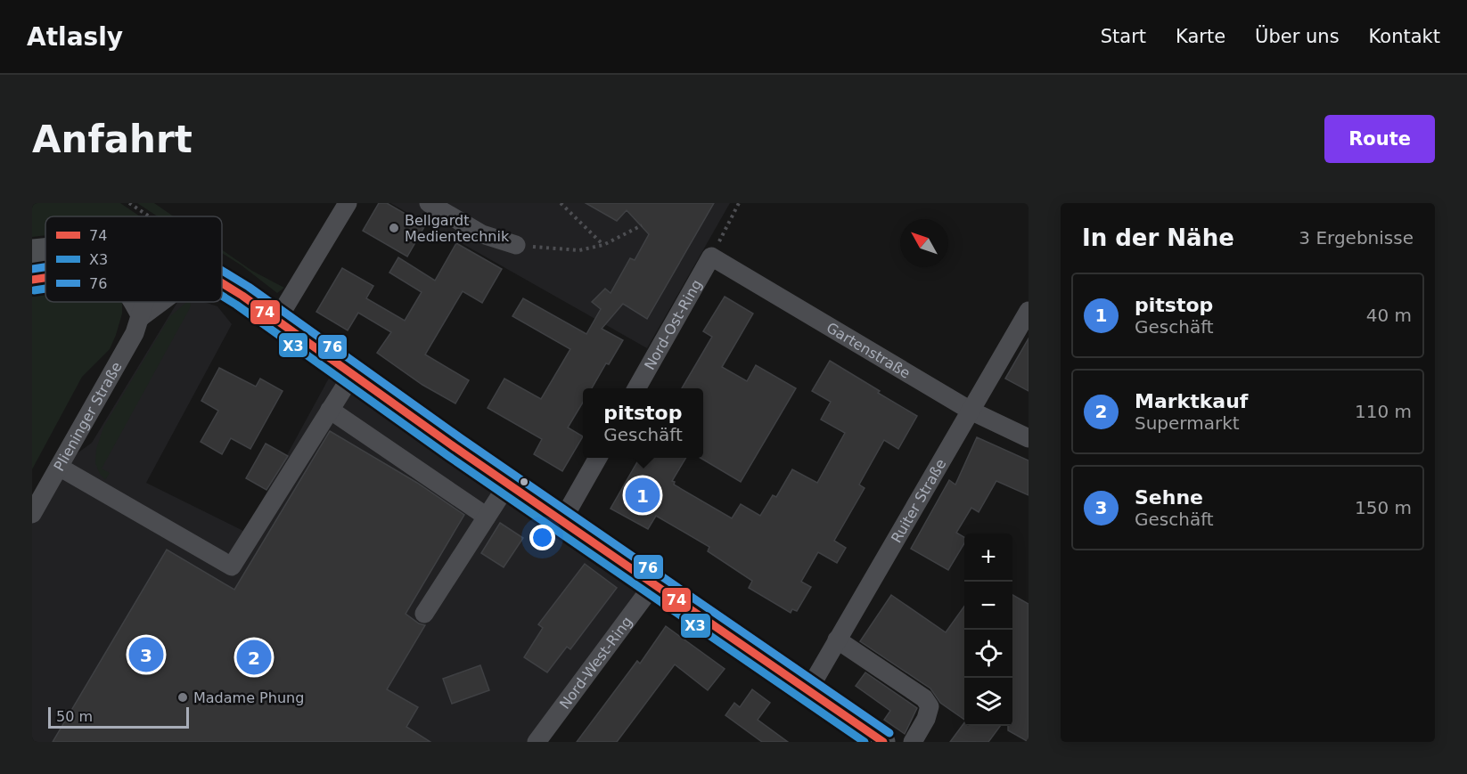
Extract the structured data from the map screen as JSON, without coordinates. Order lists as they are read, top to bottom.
{
  "streets": {
    "street": [
      "Nord-Ost-Ring",
      "Gartenstraße",
      "Plieninger Straße",
      "Ruiter Straße",
      "Nord-West-Ring"
    ]
  },
  "crossings": [
    ["Nord-Ost-Ring", "Gartenstraße"],
    ["Gartenstraße", "Ruiter Straße"]
  ],
  "places": ["Bellgardt Medientechnik", "Madame Phung"],
  "lines": ["transit line 76", "transit line 74", "transit line X3"],
  "legend": ["74", "X3", "76"],
  "scale_bar": "50 m",
  "north": "top left",
  "page": {
    "header": "Atlasly",
    "nav": [
      "Start",
      "Karte",
      "Über uns",
      "Kontakt"
    ],
    "buttons": "Route",
    "title": "Anfahrt",
    "heading": ["In der Nähe", "3 Ergebnisse"],
    "list": [
      {
        "mark": "1",
        "name": "pitstop",
        "note": "Geschäft",
        "value": "40 m"
      },
      {
        "mark": "2",
        "name": "Marktkauf",
        "note": "Supermarkt",
        "value": "110 m"
      },
      {
        "mark": "3",
        "name": "Sehne",
        "note": "Geschäft",
        "value": "150 m"
      }
    ],
    "popup": ["pitstop", "Geschäft"],
    "pins": ["1", "3", "2"],
    "map_buttons": ["+", "−"],
    "scale": "50 m"
  }
}
